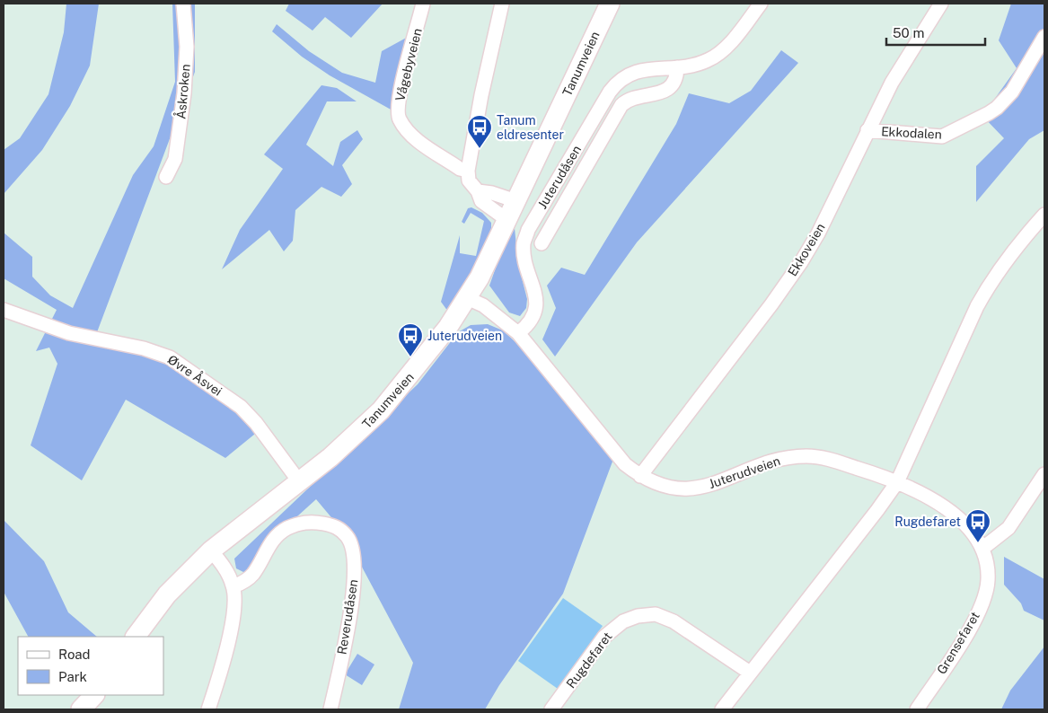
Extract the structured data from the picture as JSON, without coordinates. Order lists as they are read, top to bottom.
{
  "streets": {
    "main road": ["Tanumveien"],
    "street": [
      "Vågebyveien",
      "Åskroken",
      "Ekkodalen",
      "Juterudåsen",
      "Ekkoveien",
      "Øvre Åsvei",
      "Juterudveien",
      "Reverudåsen",
      "Grensefaret",
      "Rugdefaret"
    ]
  },
  "crossings": [
    ["Tanumveien", "Øvre Åsvei"],
    ["Tanumveien", "Juterudveien"],
    ["Ekkodalen", "Ekkoveien"],
    ["Juterudåsen", "Juterudveien"],
    ["Ekkoveien", "Juterudveien"],
    ["Juterudveien", "Grensefaret"]
  ],
  "places": {
    "bus stop": ["Tanum eldresenter", "Juterudveien", "Rugdefaret"]
  },
  "legend": ["Road", "Park"],
  "scale_bar": "50 m"
}
